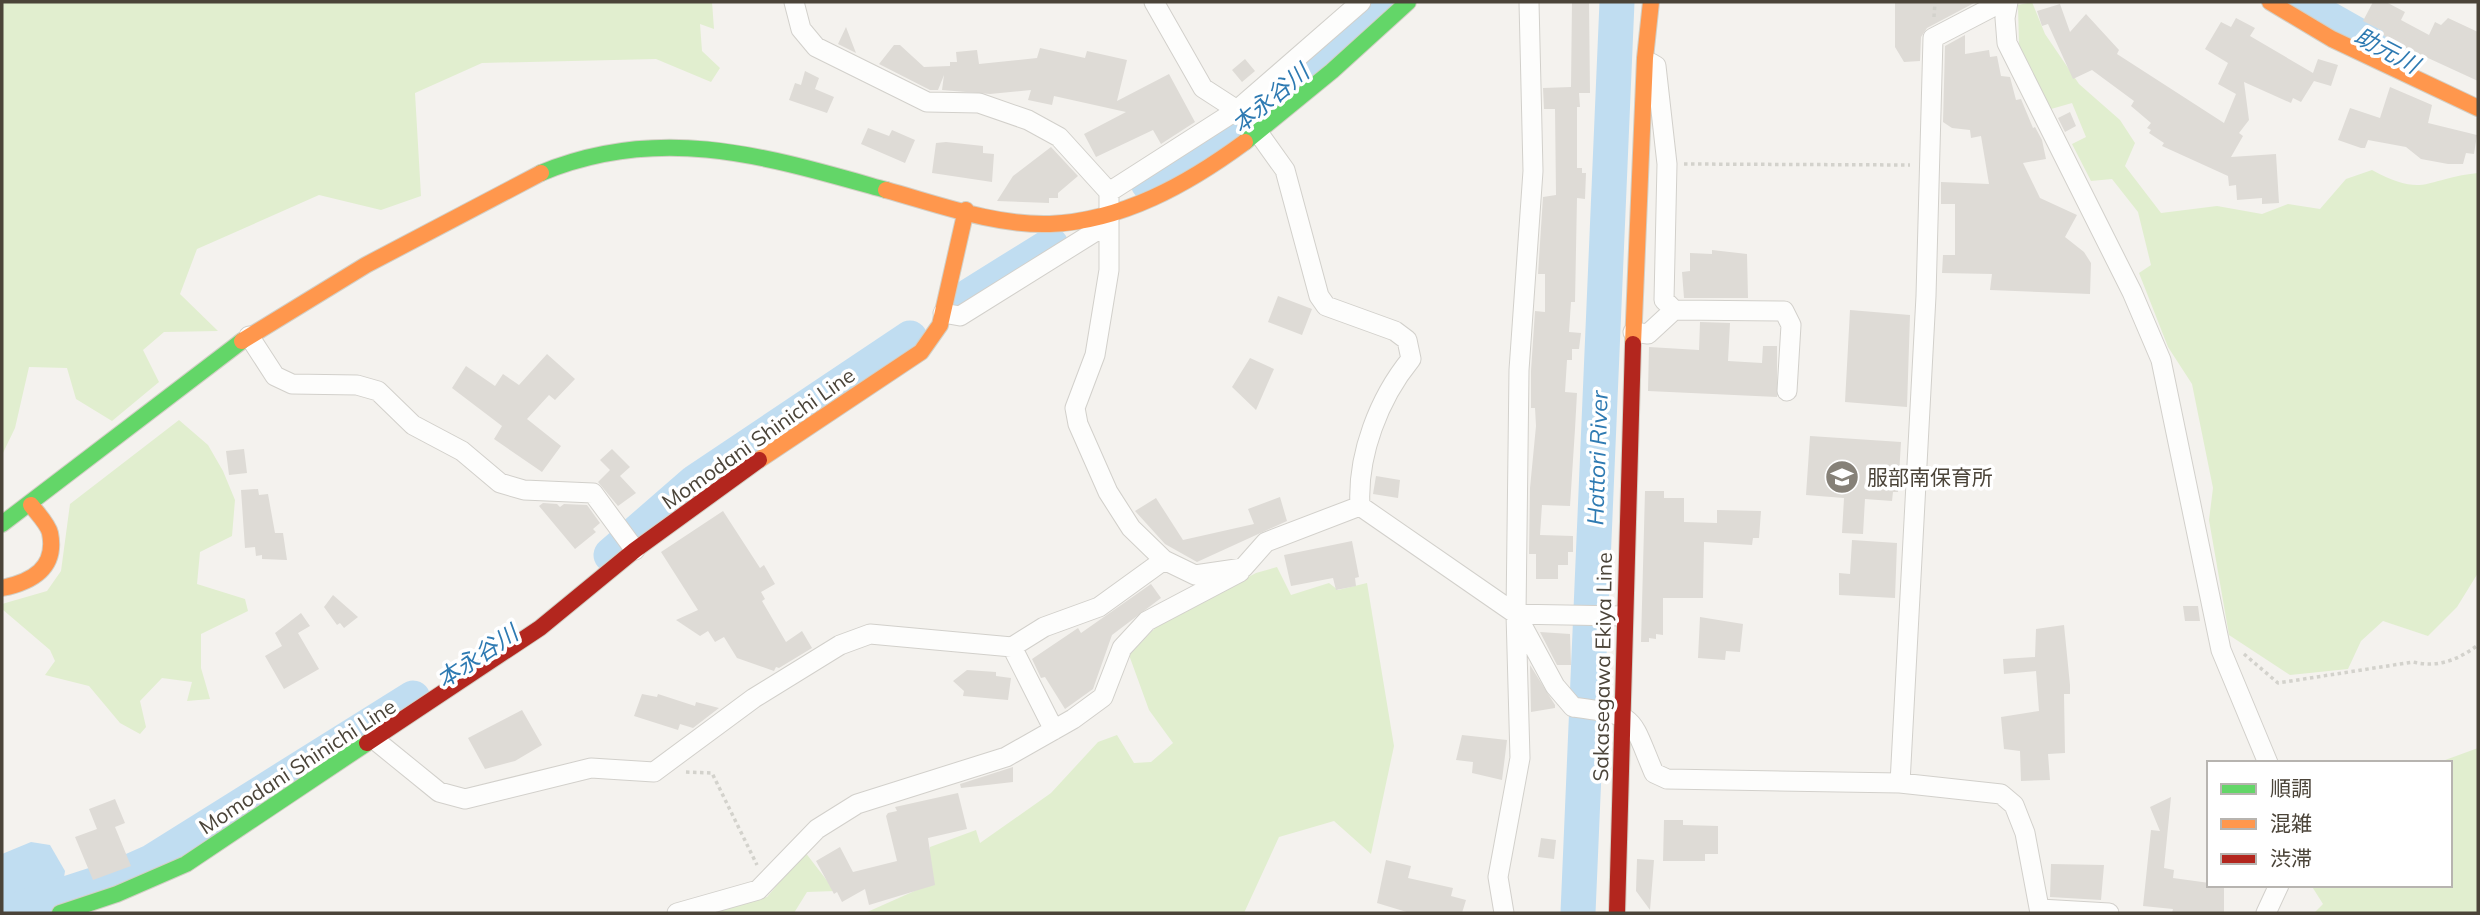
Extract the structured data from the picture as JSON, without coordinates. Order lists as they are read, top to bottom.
{
  "streets": {
    "main road": ["Momodani Shinichi Line", "Sakasegawa Ekiya Line"]
  },
  "water": ["助元川", "本永谷川", "Hattori River"],
  "places": {
    "school or university": ["服部南保育所"]
  },
  "legend": ["順調", "混雑", "渋滞"]
}
